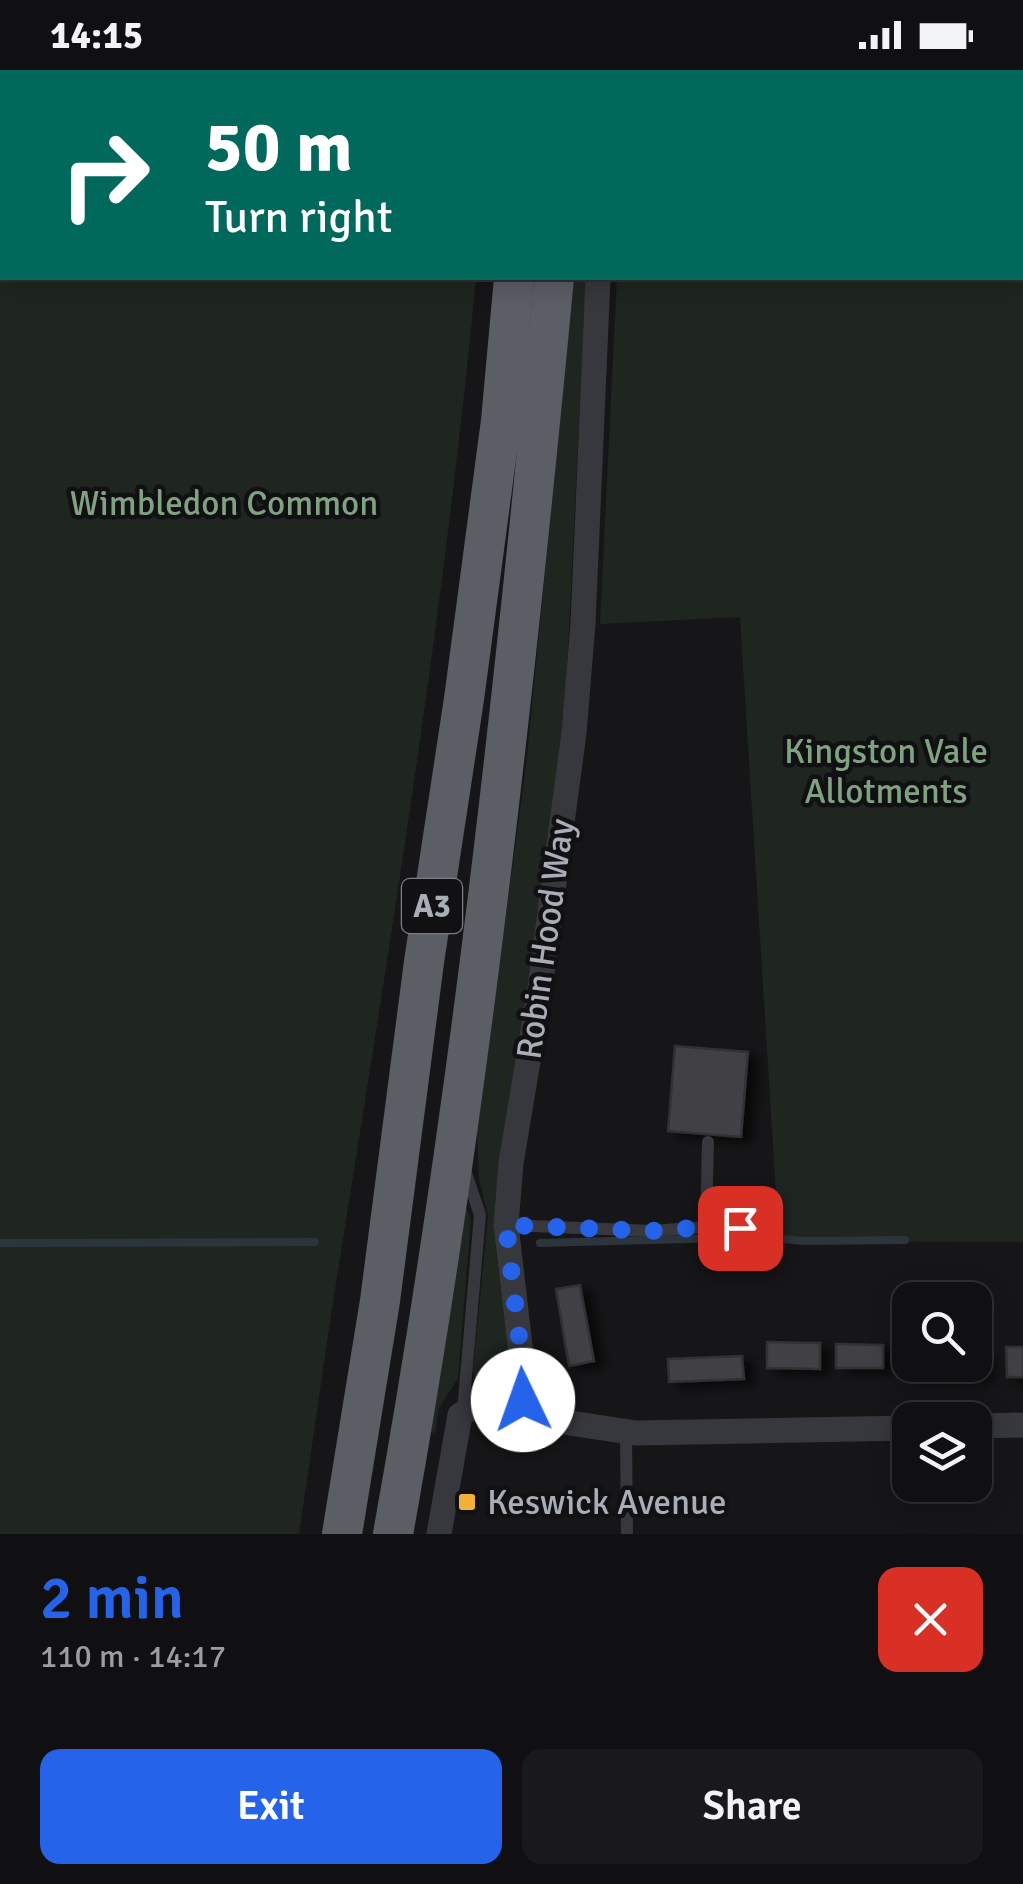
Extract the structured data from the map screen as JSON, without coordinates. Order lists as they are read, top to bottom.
{
  "streets": {
    "highway": ["A3", "Robin Hood Way"]
  },
  "parks": ["Wimbledon Common", "Kingston Vale Allotments"],
  "places": {
    "transit": ["Keswick Avenue"]
  },
  "page": {
    "status": "14:15",
    "turn": ["50 m", "Turn right"],
    "heading": ["2 min", "110 m · 14:17"],
    "buttons": ["Exit", "Share"]
  }
}
